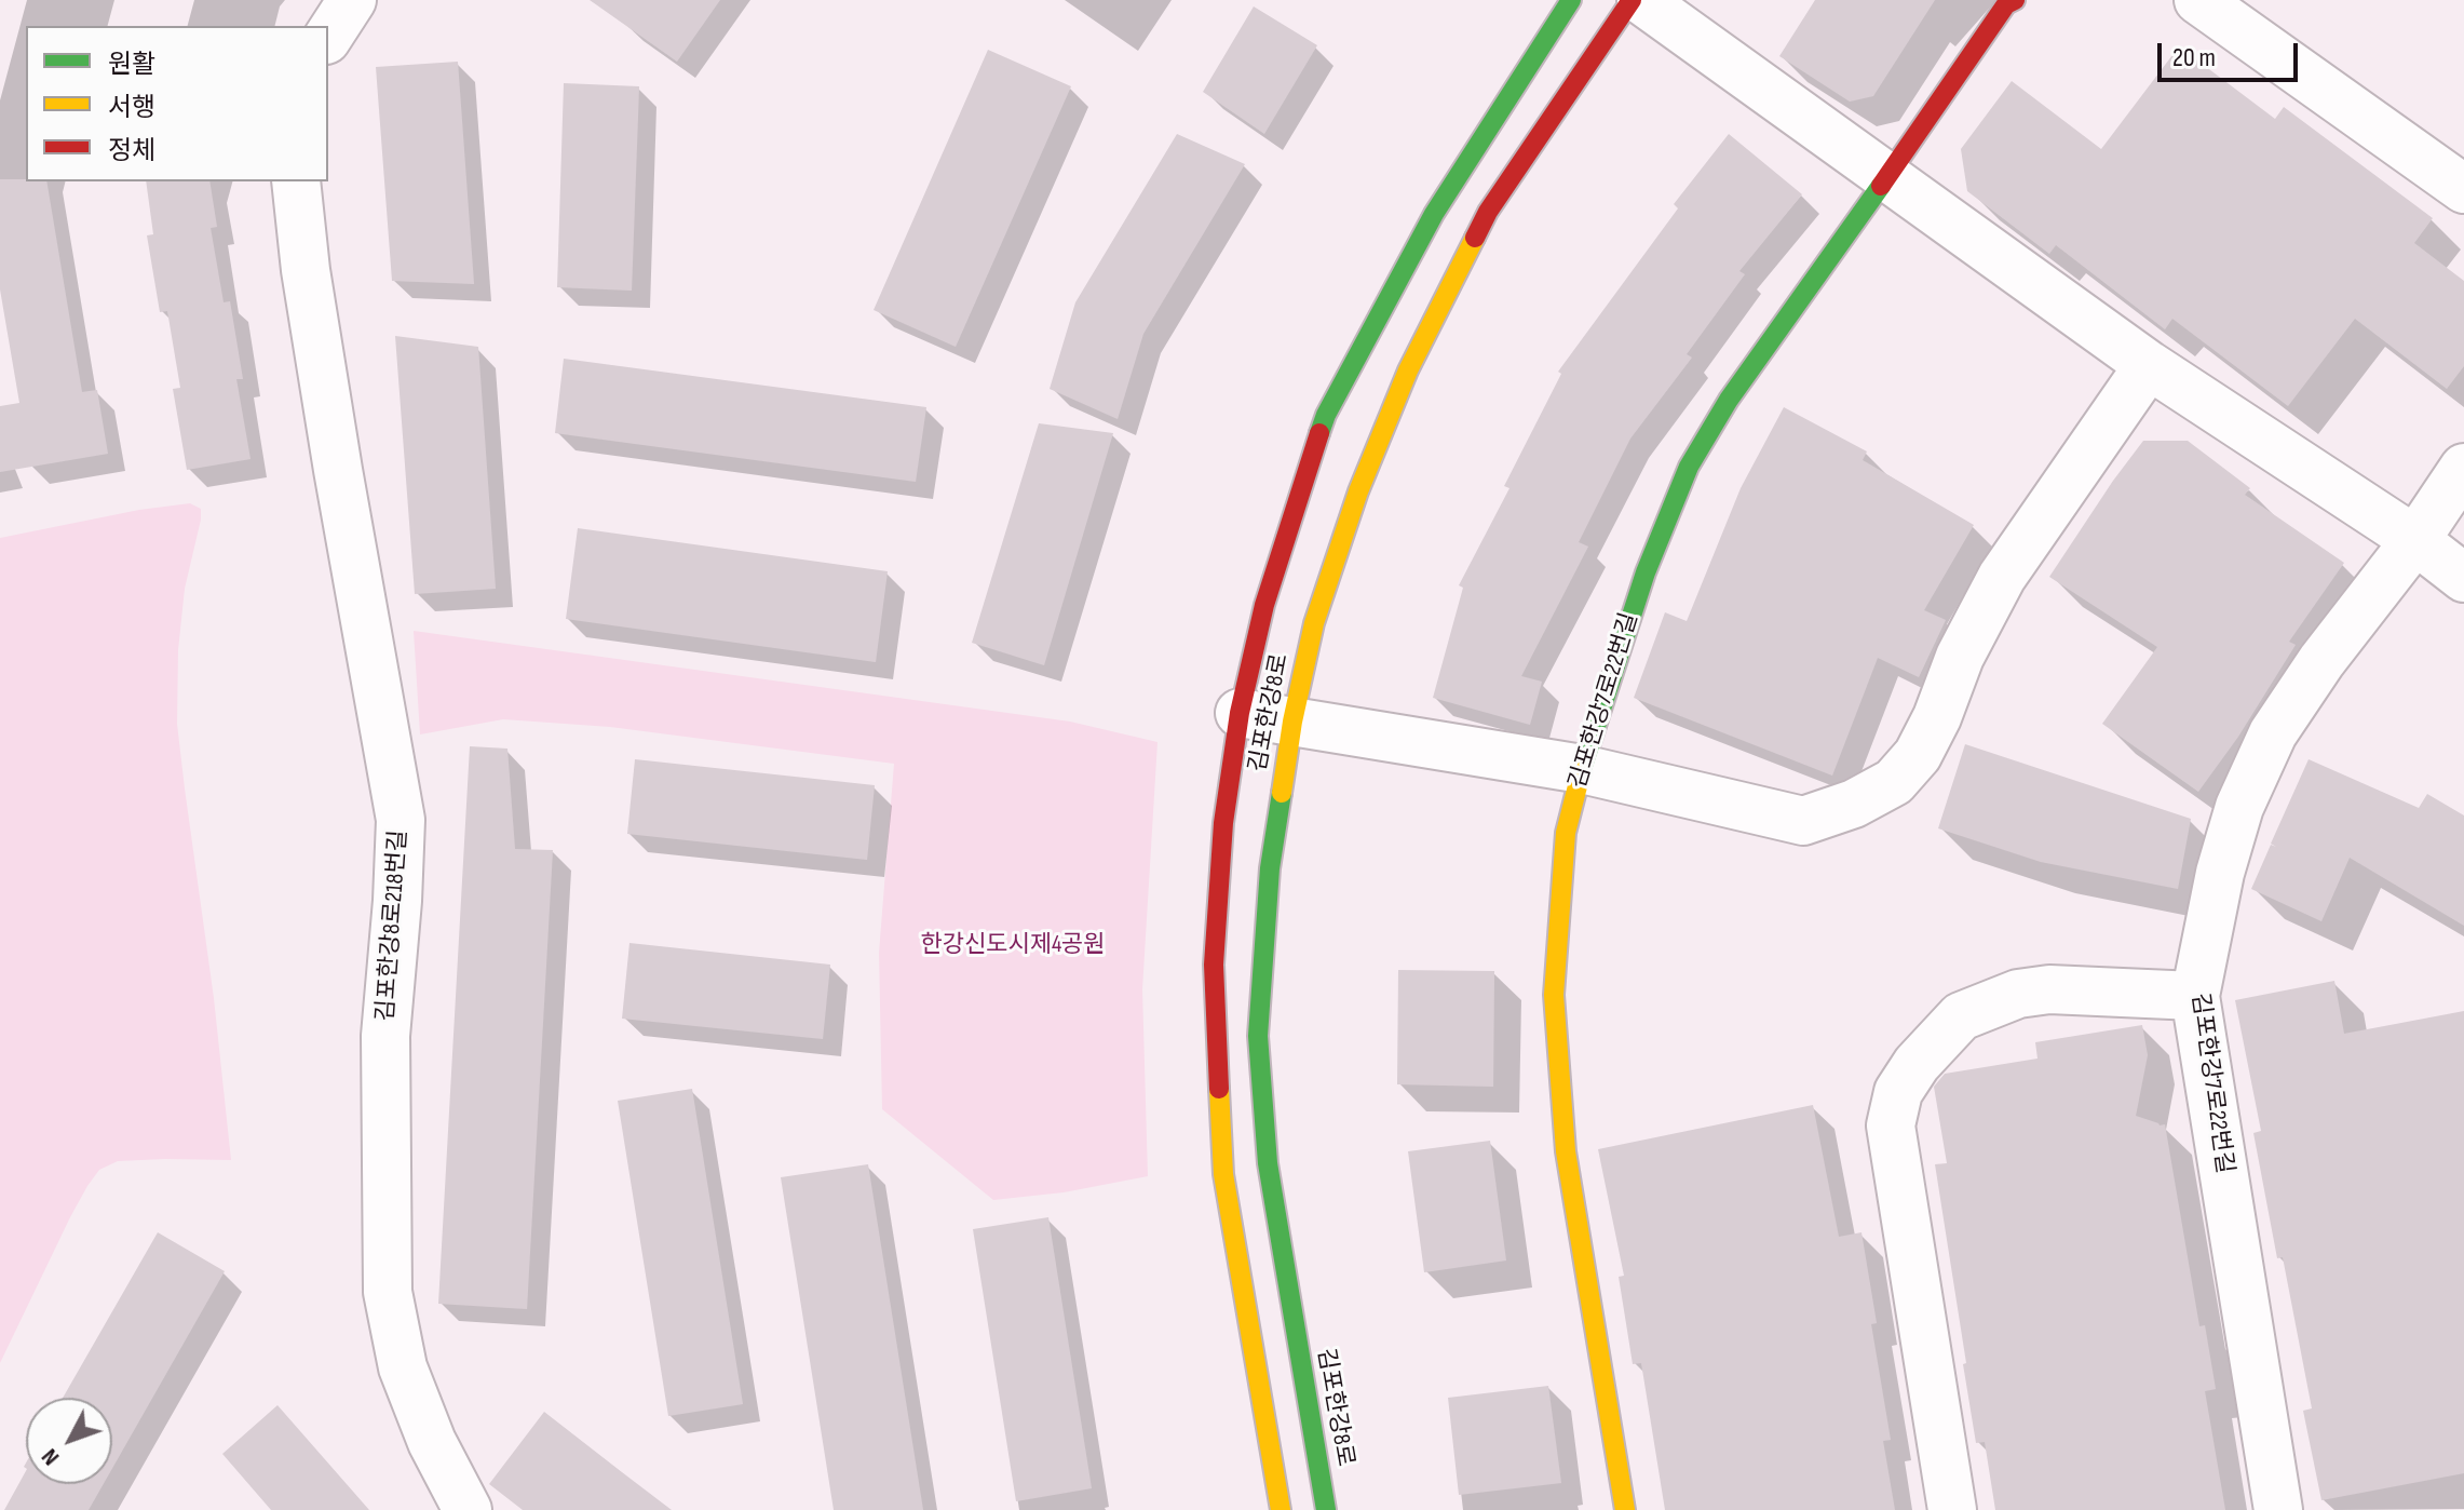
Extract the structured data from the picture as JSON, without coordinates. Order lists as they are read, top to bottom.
{
  "streets": {
    "street": ["김포한강7로22번길", "김포한강8로", "김포한강8로218번길"]
  },
  "parks": ["한강신도시제4공원"],
  "legend": ["원활", "서행", "정체"],
  "scale_bar": "20 m",
  "north": "bottom left"
}
